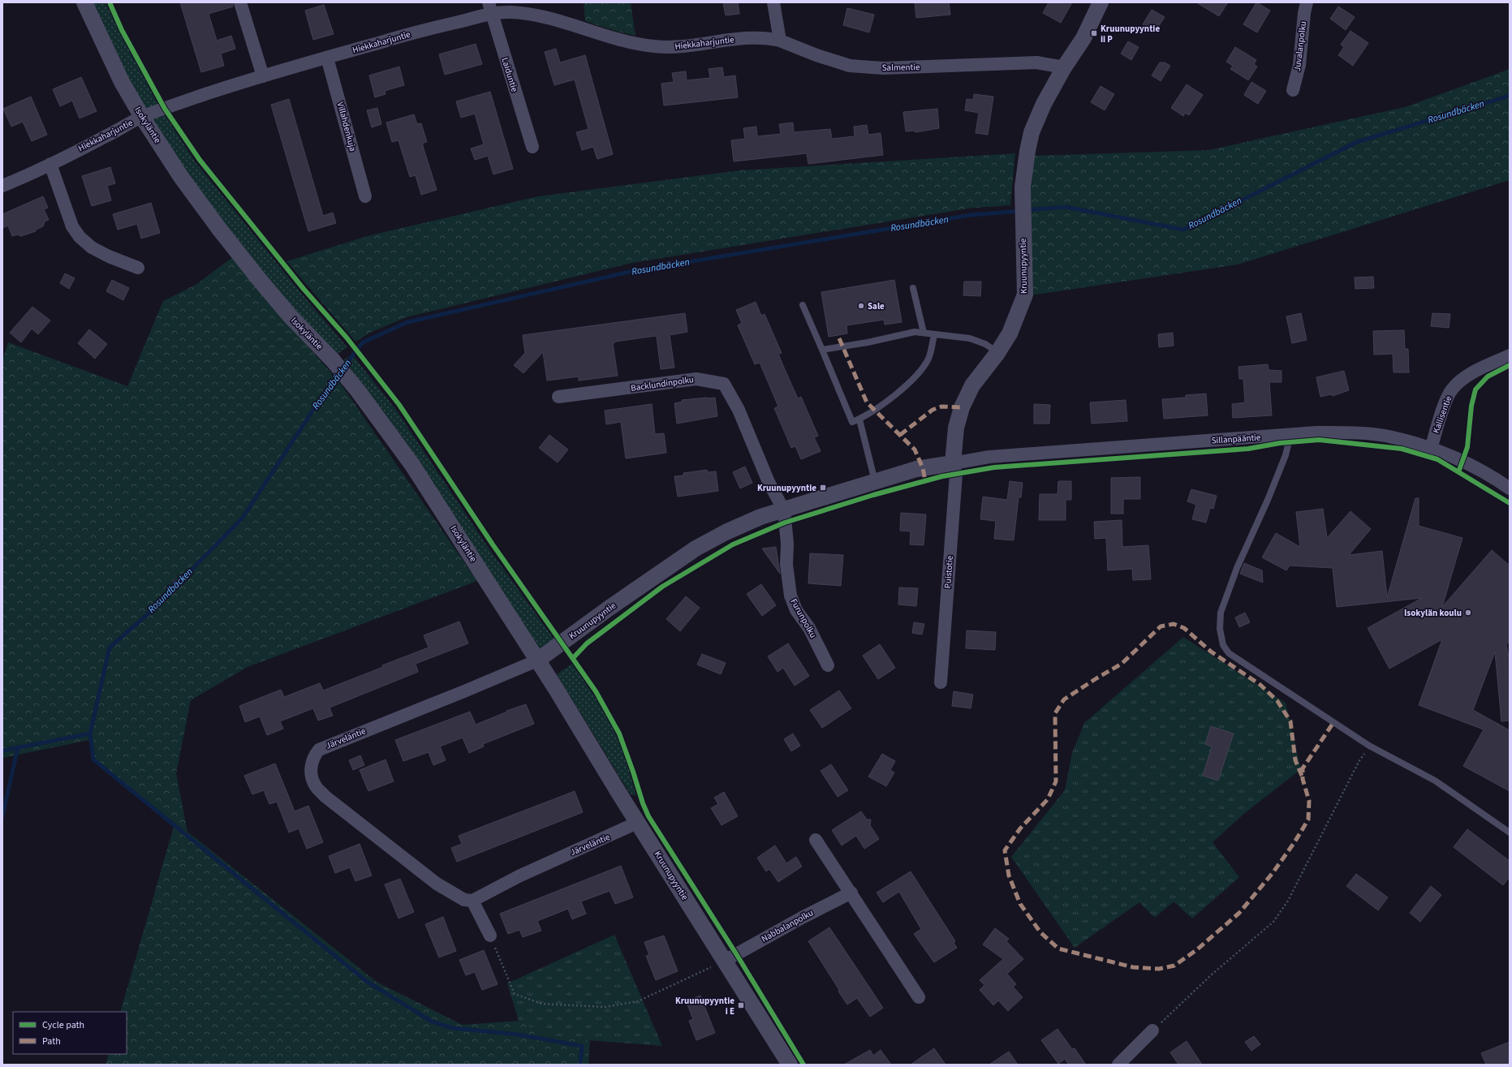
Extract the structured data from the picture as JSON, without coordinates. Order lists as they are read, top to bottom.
{
  "streets": {
    "street": [
      "Hiekkaharjuntie",
      "Juvalanpolku",
      "Salmentie",
      "Laiduntie",
      "Isokyläntie",
      "Villahdenkuja",
      "Kruunupyyntie",
      "Backlundinpolku",
      "Kallisentie",
      "Sillanpääntie",
      "Puistotie",
      "Furunpolku",
      "Järveläntie",
      "Nabbalanpolku"
    ]
  },
  "crossings": [
    ["Hiekkaharjuntie", "Salmentie"],
    ["Hiekkaharjuntie", "Laiduntie"],
    ["Hiekkaharjuntie", "Isokyläntie"],
    ["Hiekkaharjuntie", "Villahdenkuja"],
    ["Salmentie", "Kruunupyyntie"],
    ["Isokyläntie", "Kruunupyyntie"],
    ["Isokyläntie", "Järveläntie"],
    ["Kruunupyyntie", "Backlundinpolku"],
    ["Kruunupyyntie", "Sillanpääntie"],
    ["Kruunupyyntie", "Puistotie"],
    ["Kruunupyyntie", "Furunpolku"],
    ["Kruunupyyntie", "Järveläntie"],
    ["Kruunupyyntie", "Nabbalanpolku"],
    ["Backlundinpolku", "Furunpolku"],
    ["Kallisentie", "Sillanpääntie"],
    ["Sillanpääntie", "Puistotie"]
  ],
  "water": ["Rosundbäcken"],
  "places": {
    "transit": ["Kruunupyyntie ii P", "Kruunupyyntie", "Kruunupyyntie i E"],
    "other": ["Sale", "Isokylän koulu"]
  },
  "legend": ["Cycle path", "Path"]
}
